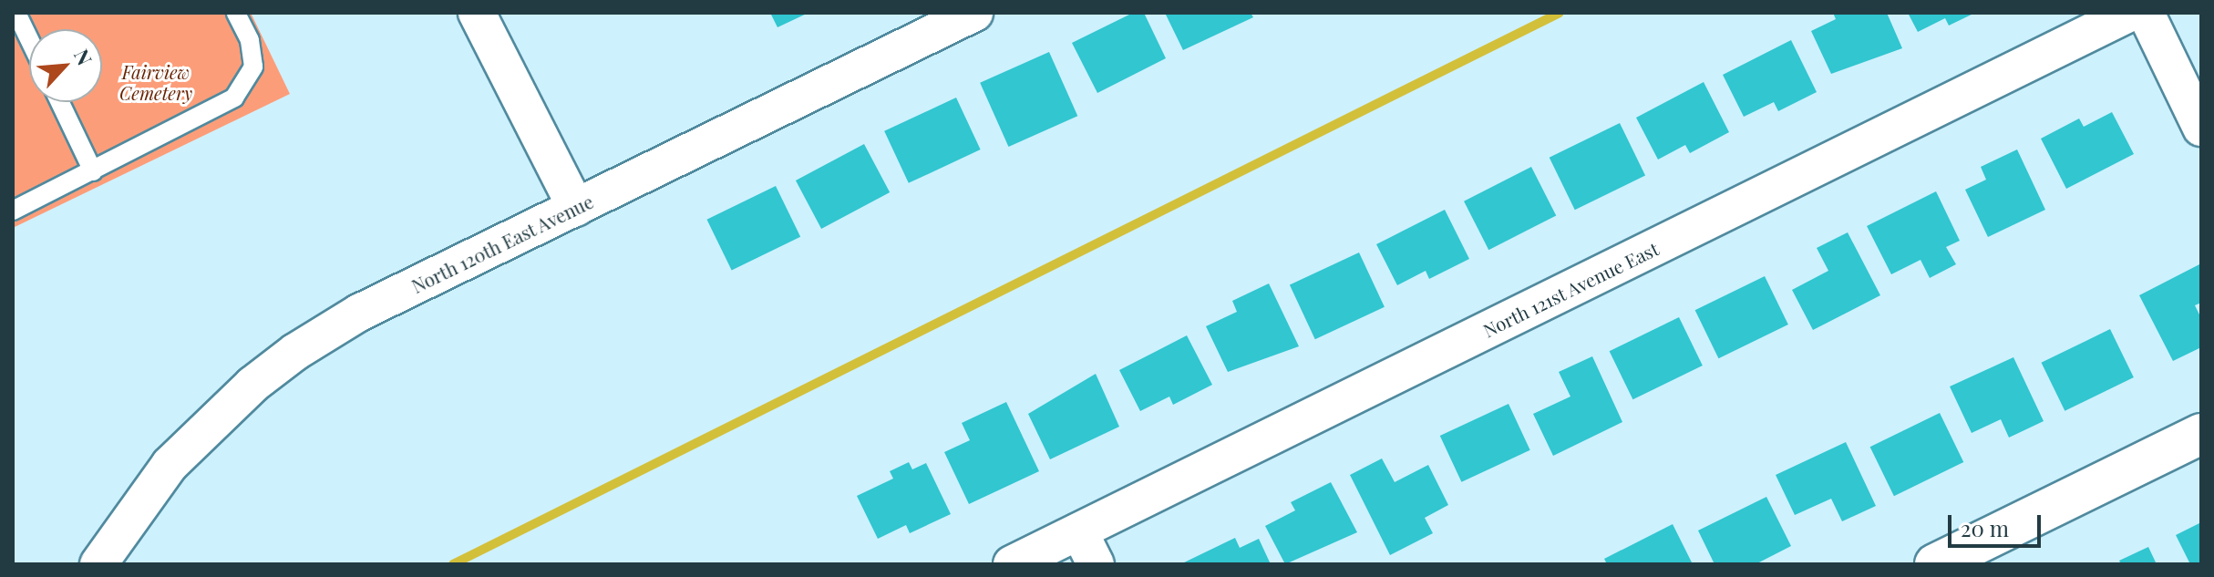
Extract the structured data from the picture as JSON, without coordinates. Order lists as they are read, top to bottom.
{
  "streets": {
    "street": ["North 120th East Avenue", "North 121st Avenue East"]
  },
  "parks": ["Fairview Cemetery"],
  "scale_bar": "20 m",
  "north": "top right"
}
